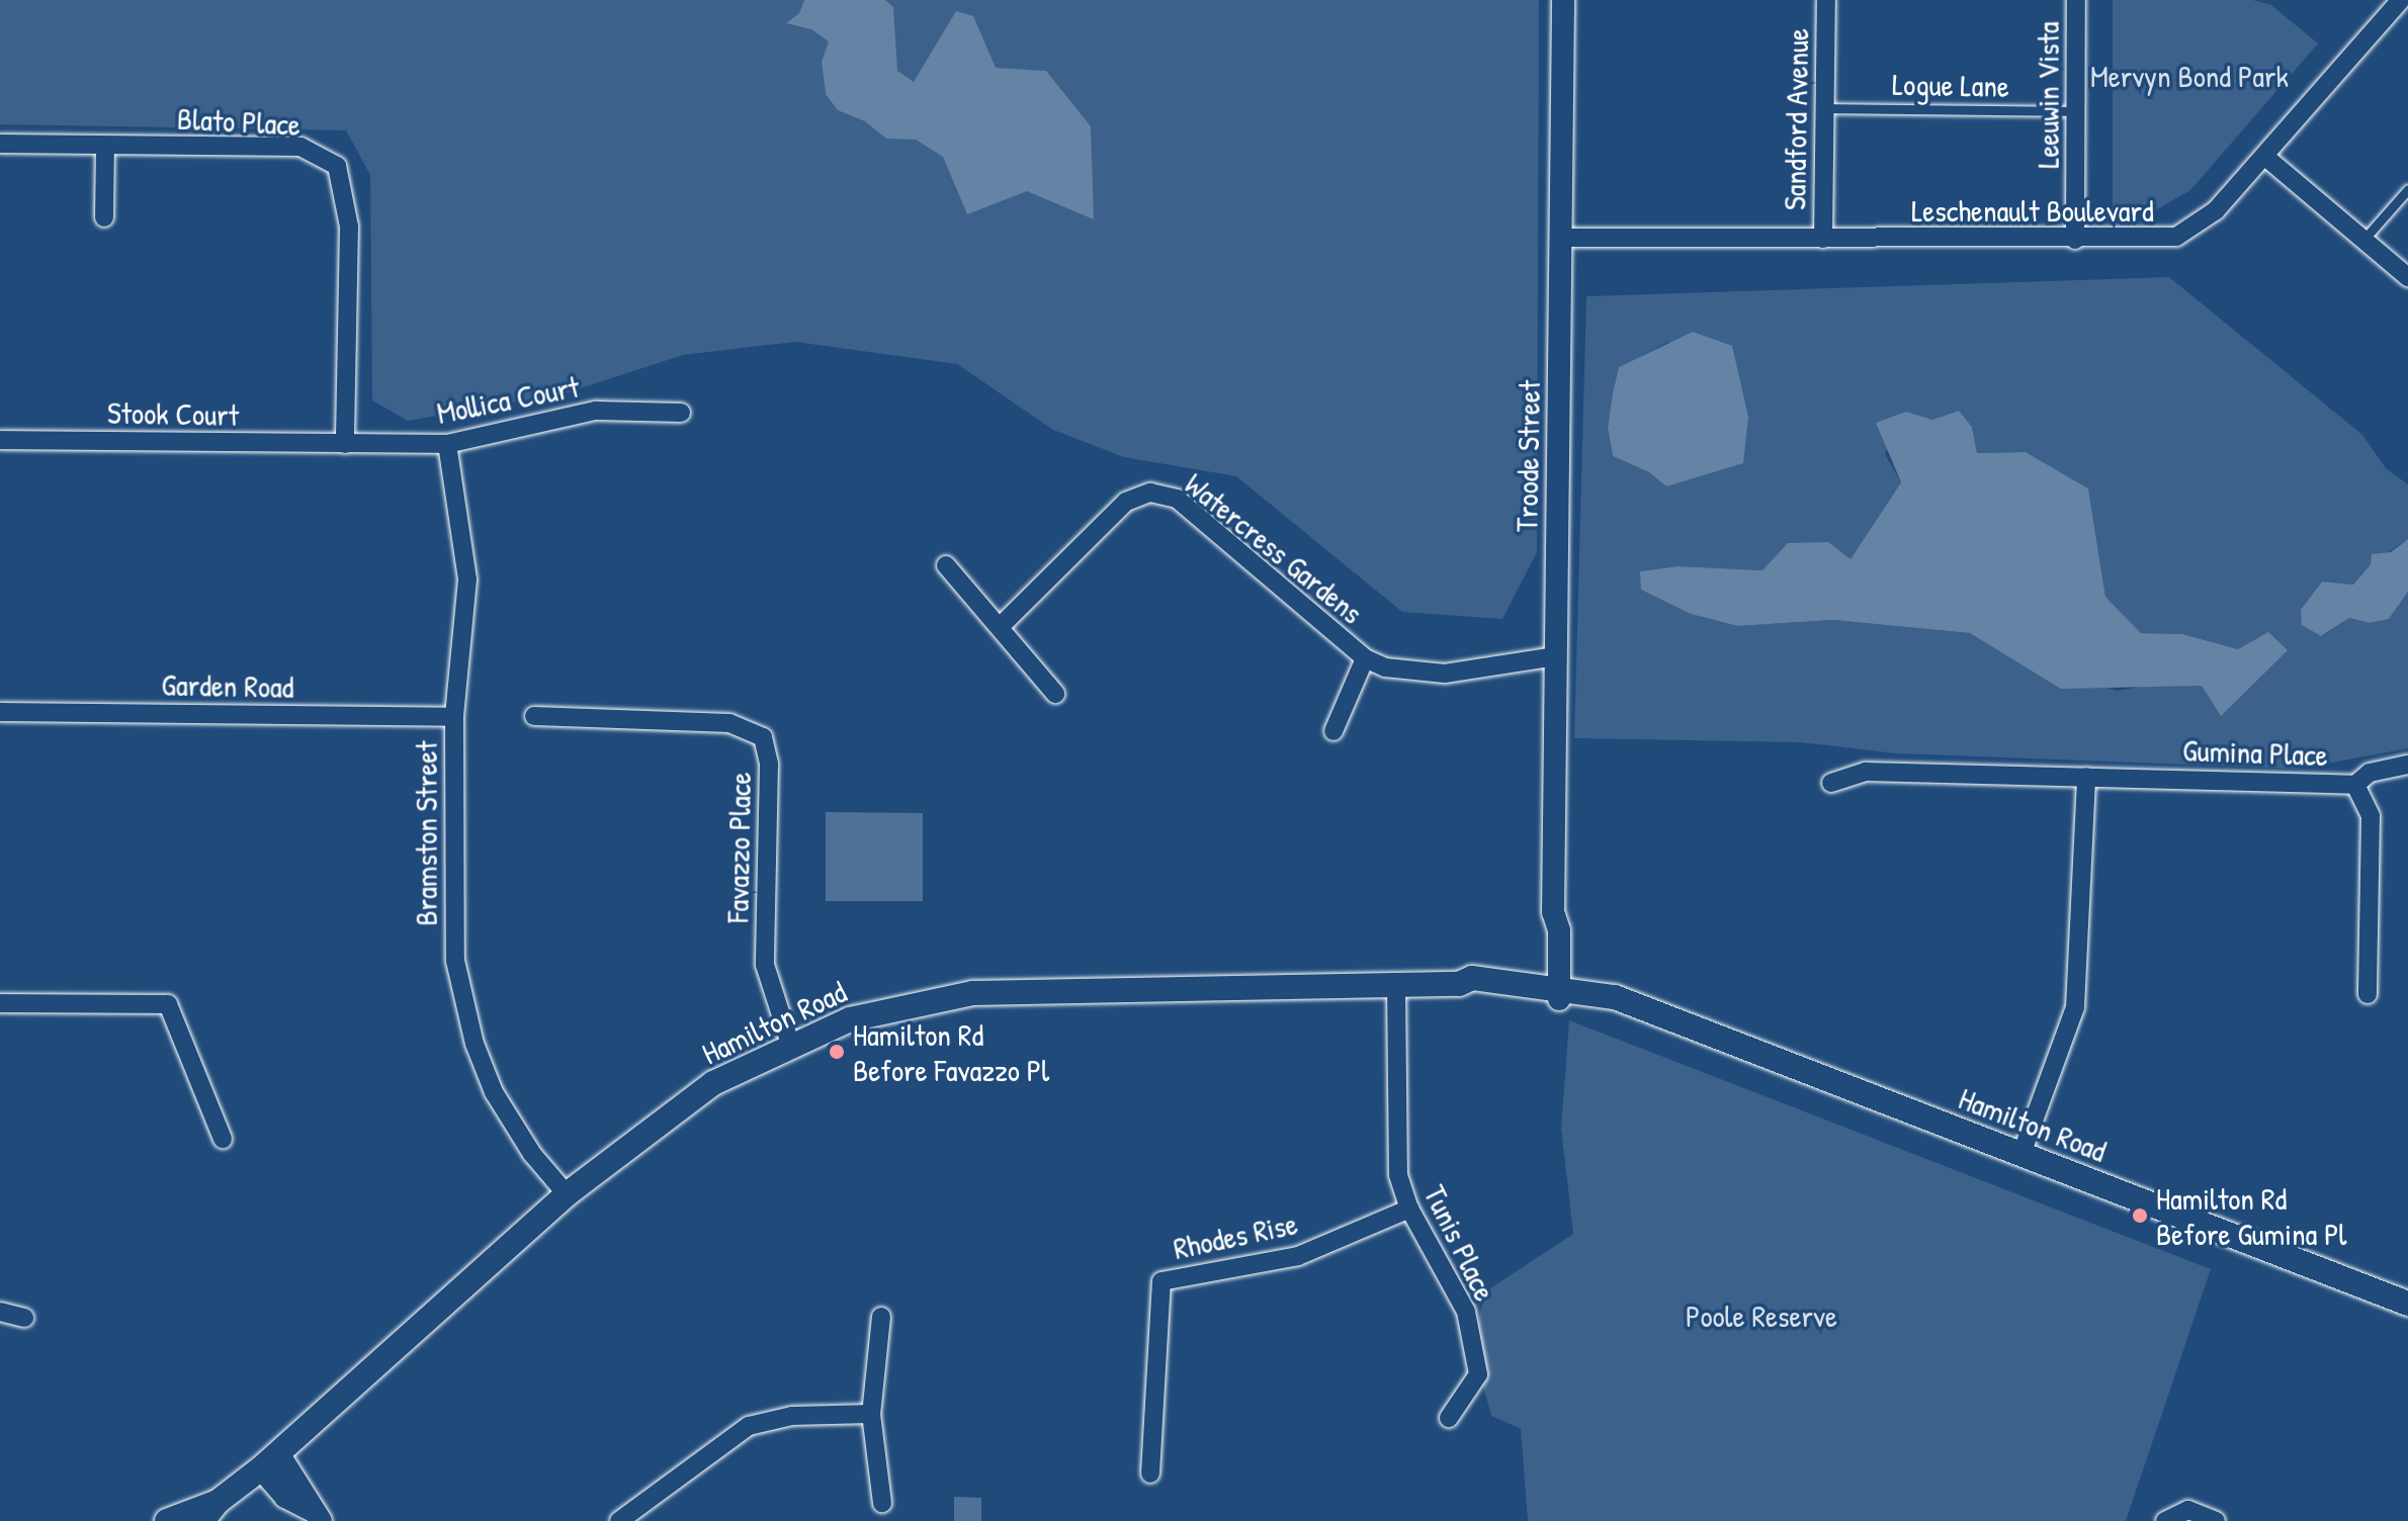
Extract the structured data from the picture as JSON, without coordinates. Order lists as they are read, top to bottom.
{
  "streets": {
    "main road": ["Hamilton Road"],
    "street": [
      "Leeuwin Vista",
      "Sandford Avenue",
      "Blato Place",
      "Leschenault Boulevard",
      "Mollica Court",
      "Stook Court",
      "Troode Street",
      "Watercress Gardens",
      "Garden Road",
      "Gumina Place",
      "Bramston Street",
      "Favazzo Place",
      "Rhodes Rise",
      "Tunis Place"
    ],
    "lane": ["Logue Lane"]
  },
  "crossings": [
    ["Logue Lane", "Leeuwin Vista"],
    ["Logue Lane", "Sandford Avenue"],
    ["Leeuwin Vista", "Leschenault Boulevard"],
    ["Sandford Avenue", "Leschenault Boulevard"],
    ["Blato Place", "Mollica Court"],
    ["Blato Place", "Stook Court"],
    ["Leschenault Boulevard", "Troode Street"],
    ["Mollica Court", "Stook Court"],
    ["Mollica Court", "Bramston Street"],
    ["Troode Street", "Watercress Gardens"],
    ["Troode Street", "Hamilton Road"],
    ["Garden Road", "Bramston Street"],
    ["Bramston Street", "Hamilton Road"],
    ["Favazzo Place", "Hamilton Road"],
    ["Hamilton Road", "Tunis Place"],
    ["Rhodes Rise", "Tunis Place"]
  ],
  "parks": ["Mervyn Bond Park", "Poole Reserve"],
  "places": ["Hamilton Rd Before Favazzo Pl", "Hamilton Rd Before Gumina Pl"]
}
